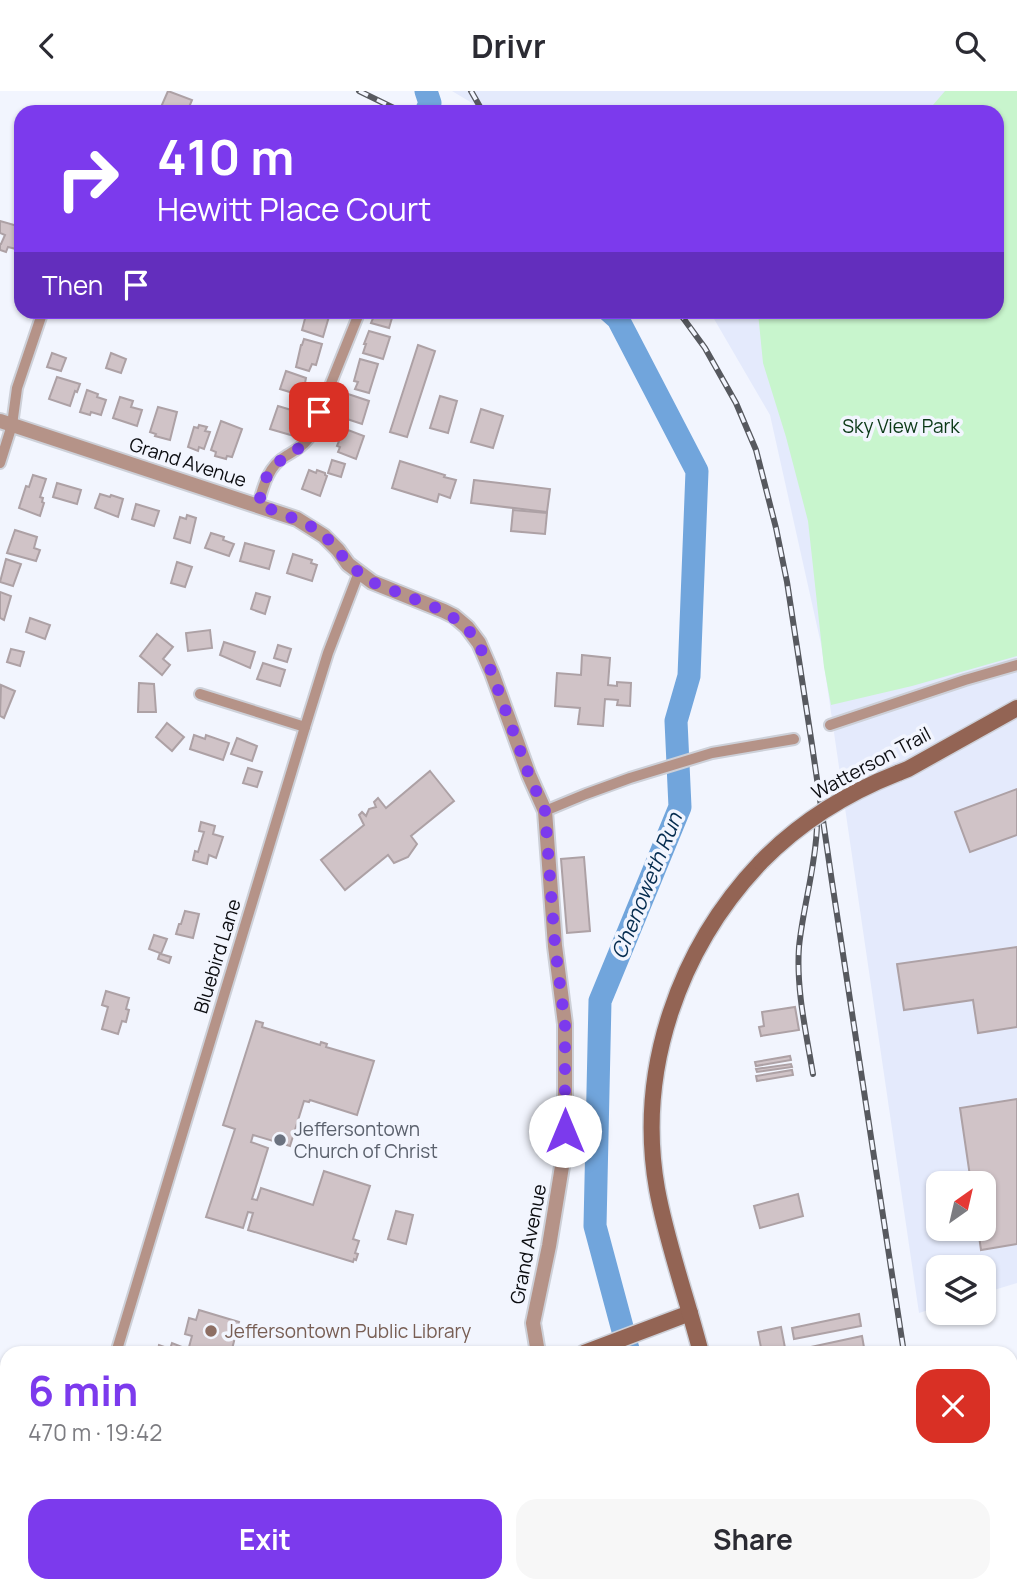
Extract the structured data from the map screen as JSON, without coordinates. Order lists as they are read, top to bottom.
{
  "streets": {
    "main road": ["Watterson Trail"],
    "street": ["Grand Avenue", "Bluebird Lane"]
  },
  "crossings": [
    ["Grand Avenue", "Bluebird Lane"]
  ],
  "water": ["Chenoweth Run"],
  "parks": ["Sky View Park"],
  "places": ["Jeffersontown Church of Christ", "Jeffersontown Public Library"],
  "north": "top right",
  "page": {
    "header": "Drivr",
    "turn": ["410 m", "Hewitt Place Court"],
    "then": "Then",
    "heading": ["6 min", "470 m · 19:42"],
    "buttons": ["Exit", "Share"]
  }
}
